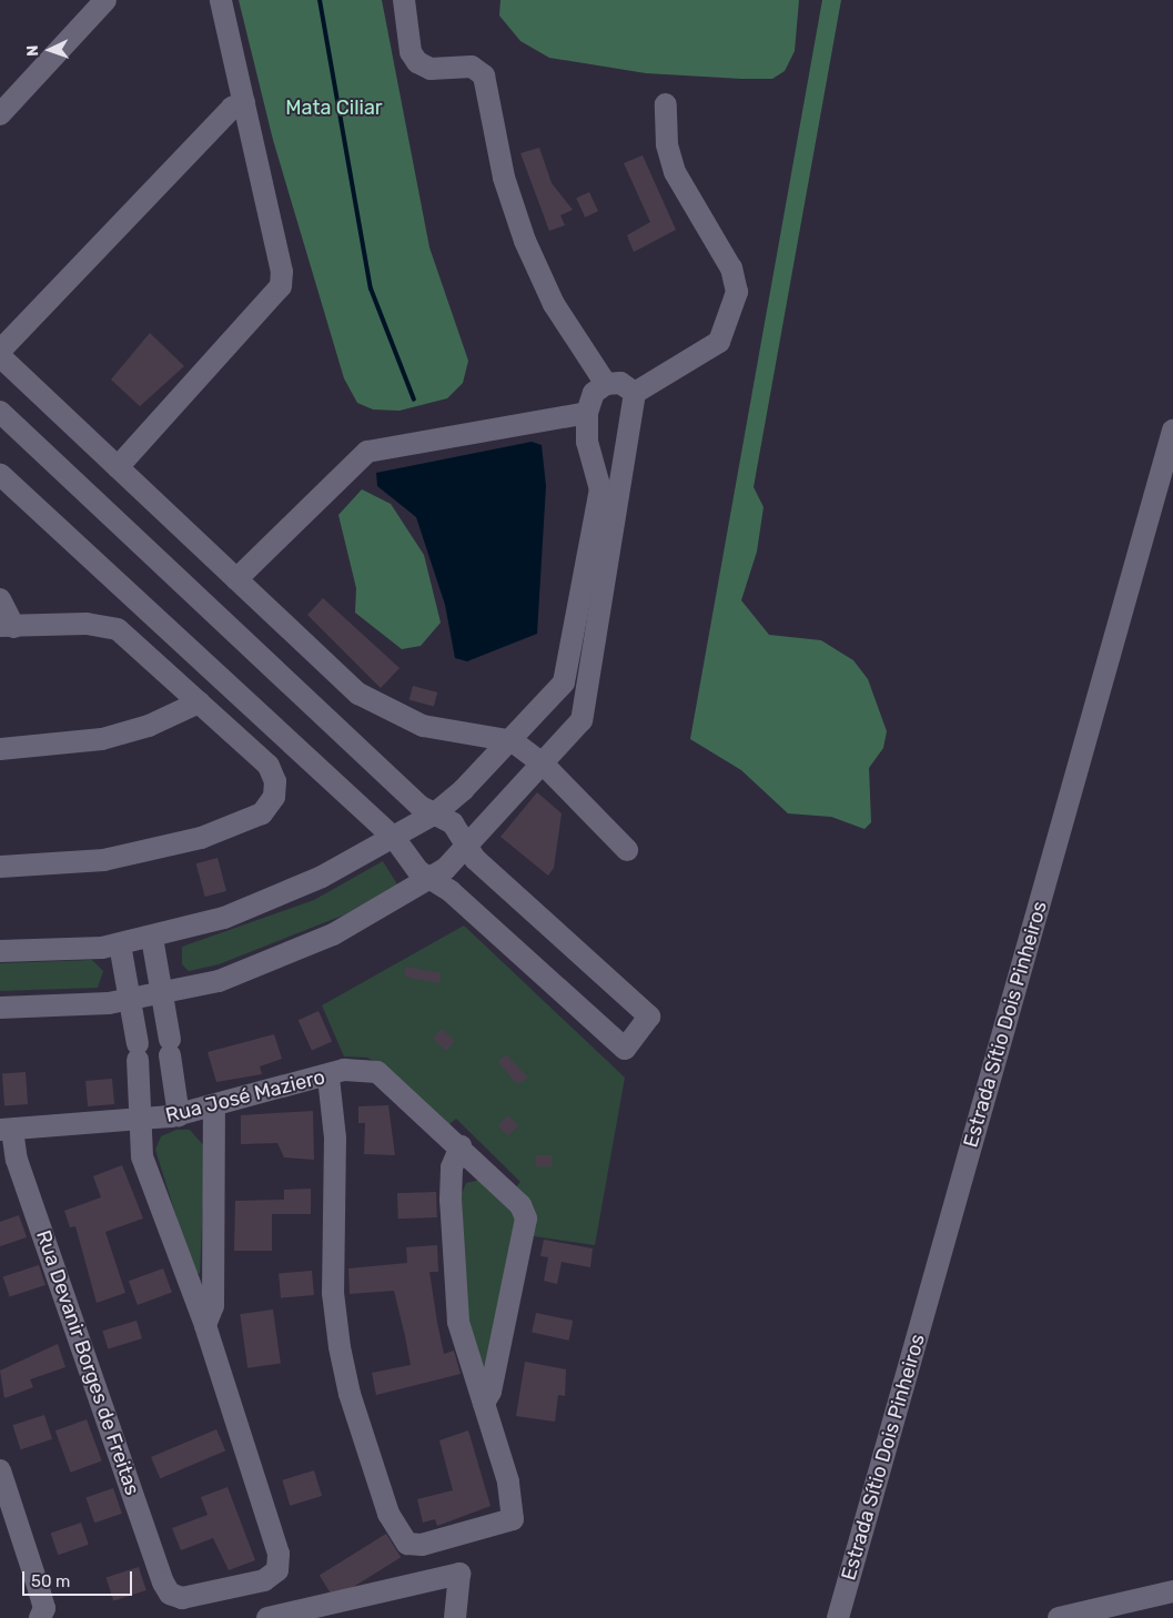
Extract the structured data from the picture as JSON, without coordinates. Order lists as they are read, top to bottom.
{
  "streets": {
    "street": ["Estrada Sítio Dois Pinheiros", "Rua José Maziero", "Rua Devanir Borges de Freitas"]
  },
  "crossings": [
    ["Rua José Maziero", "Rua Devanir Borges de Freitas"]
  ],
  "parks": ["Mata Ciliar"],
  "scale_bar": "50 m",
  "north": "left"
}
